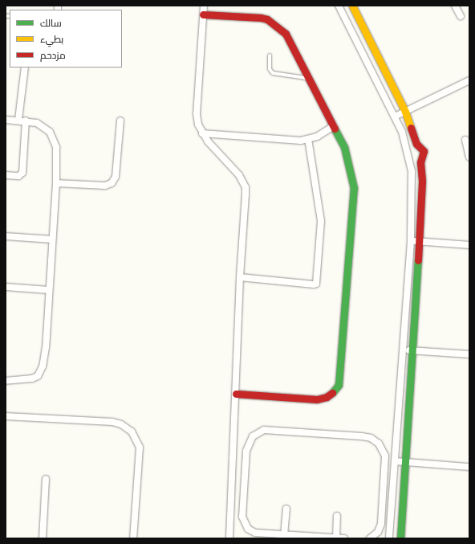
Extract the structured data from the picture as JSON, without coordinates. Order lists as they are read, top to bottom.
{
  "legend": ["سالك", "بطيء", "مزدحم"]
}
